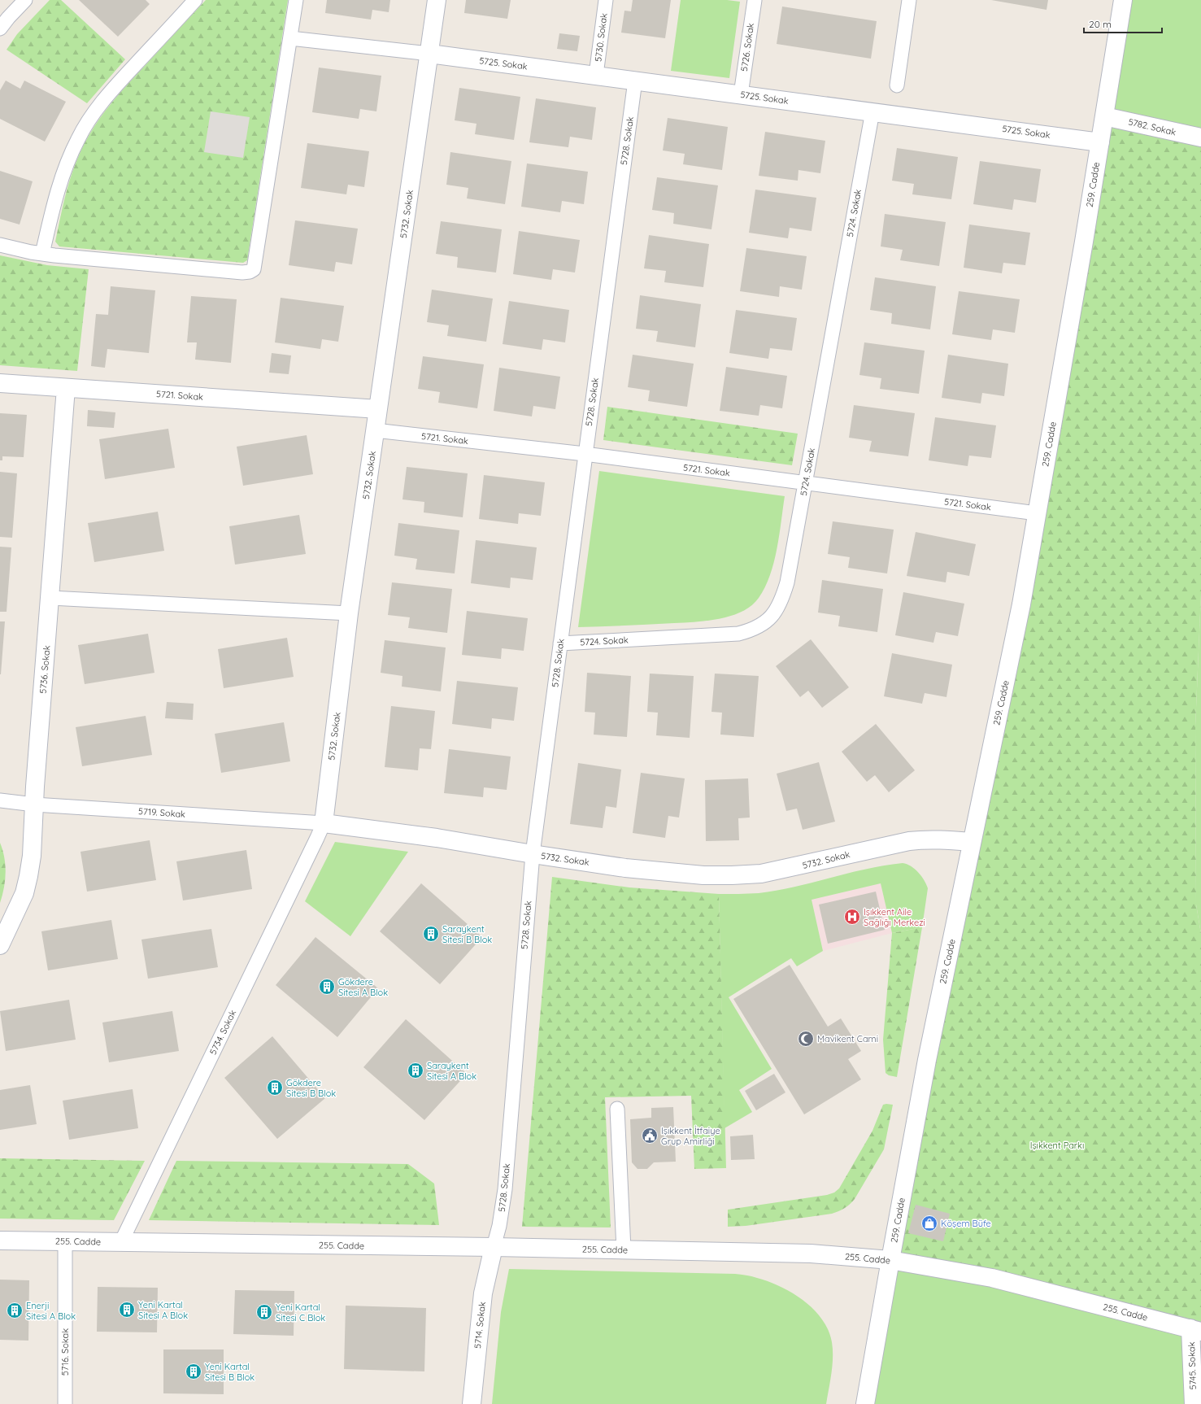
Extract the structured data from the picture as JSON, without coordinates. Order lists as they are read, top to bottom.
{
  "streets": {
    "street": [
      "5725. Sokak",
      "5782. Sokak",
      "259. Cadde",
      "5732. Sokak",
      "5721. Sokak",
      "5736. Sokak",
      "255. Cadde",
      "5714. Sokak",
      "5745. Sokak"
    ],
    "lane": [
      "5730. Sokak",
      "5726. Sokak",
      "5728. Sokak",
      "5724. Sokak",
      "5719. Sokak",
      "5734. Sokak",
      "5716. Sokak"
    ]
  },
  "crossings": [
    ["5730. Sokak", "5725. Sokak"],
    ["5726. Sokak", "5725. Sokak"],
    ["5725. Sokak", "5728. Sokak"],
    ["5725. Sokak", "259. Cadde"],
    ["5725. Sokak", "5724. Sokak"],
    ["5725. Sokak", "5732. Sokak"],
    ["5782. Sokak", "259. Cadde"],
    ["5728. Sokak", "5724. Sokak"],
    ["5728. Sokak", "5732. Sokak"],
    ["5728. Sokak", "5721. Sokak"],
    ["5728. Sokak", "255. Cadde"],
    ["5728. Sokak", "5714. Sokak"],
    ["259. Cadde", "5732. Sokak"],
    ["259. Cadde", "5721. Sokak"],
    ["259. Cadde", "255. Cadde"],
    ["5724. Sokak", "5721. Sokak"],
    ["5732. Sokak", "5721. Sokak"],
    ["5732. Sokak", "5719. Sokak"],
    ["5732. Sokak", "5734. Sokak"],
    ["5721. Sokak", "5736. Sokak"],
    ["5736. Sokak", "5719. Sokak"],
    ["5719. Sokak", "5734. Sokak"],
    ["5734. Sokak", "255. Cadde"],
    ["255. Cadde", "5714. Sokak"],
    ["255. Cadde", "5716. Sokak"],
    ["255. Cadde", "5745. Sokak"]
  ],
  "parks": ["Işıkkent Parkı"],
  "places": {
    "hospital": ["Işıkkent Aile Sağlığı Merkezi"],
    "building": [
      "Saraykent Sitesi B Blok",
      "Gökdere Sitesi A Blok",
      "Saraykent Sitesi A Blok",
      "Gökdere Sitesi B Blok",
      "Yeni Kartal Sitesi A Blok",
      "Enerji Sitesi A Blok",
      "Yeni Kartal Sitesi C Blok",
      "Yeni Kartal Sitesi B Blok"
    ],
    "mosque": ["Mavikent Cami"],
    "public building": ["Işıkkent İtfaiye Grup Amirliği"],
    "shop": ["Köşem Büfe"]
  },
  "scale_bar": "20 m"
}
